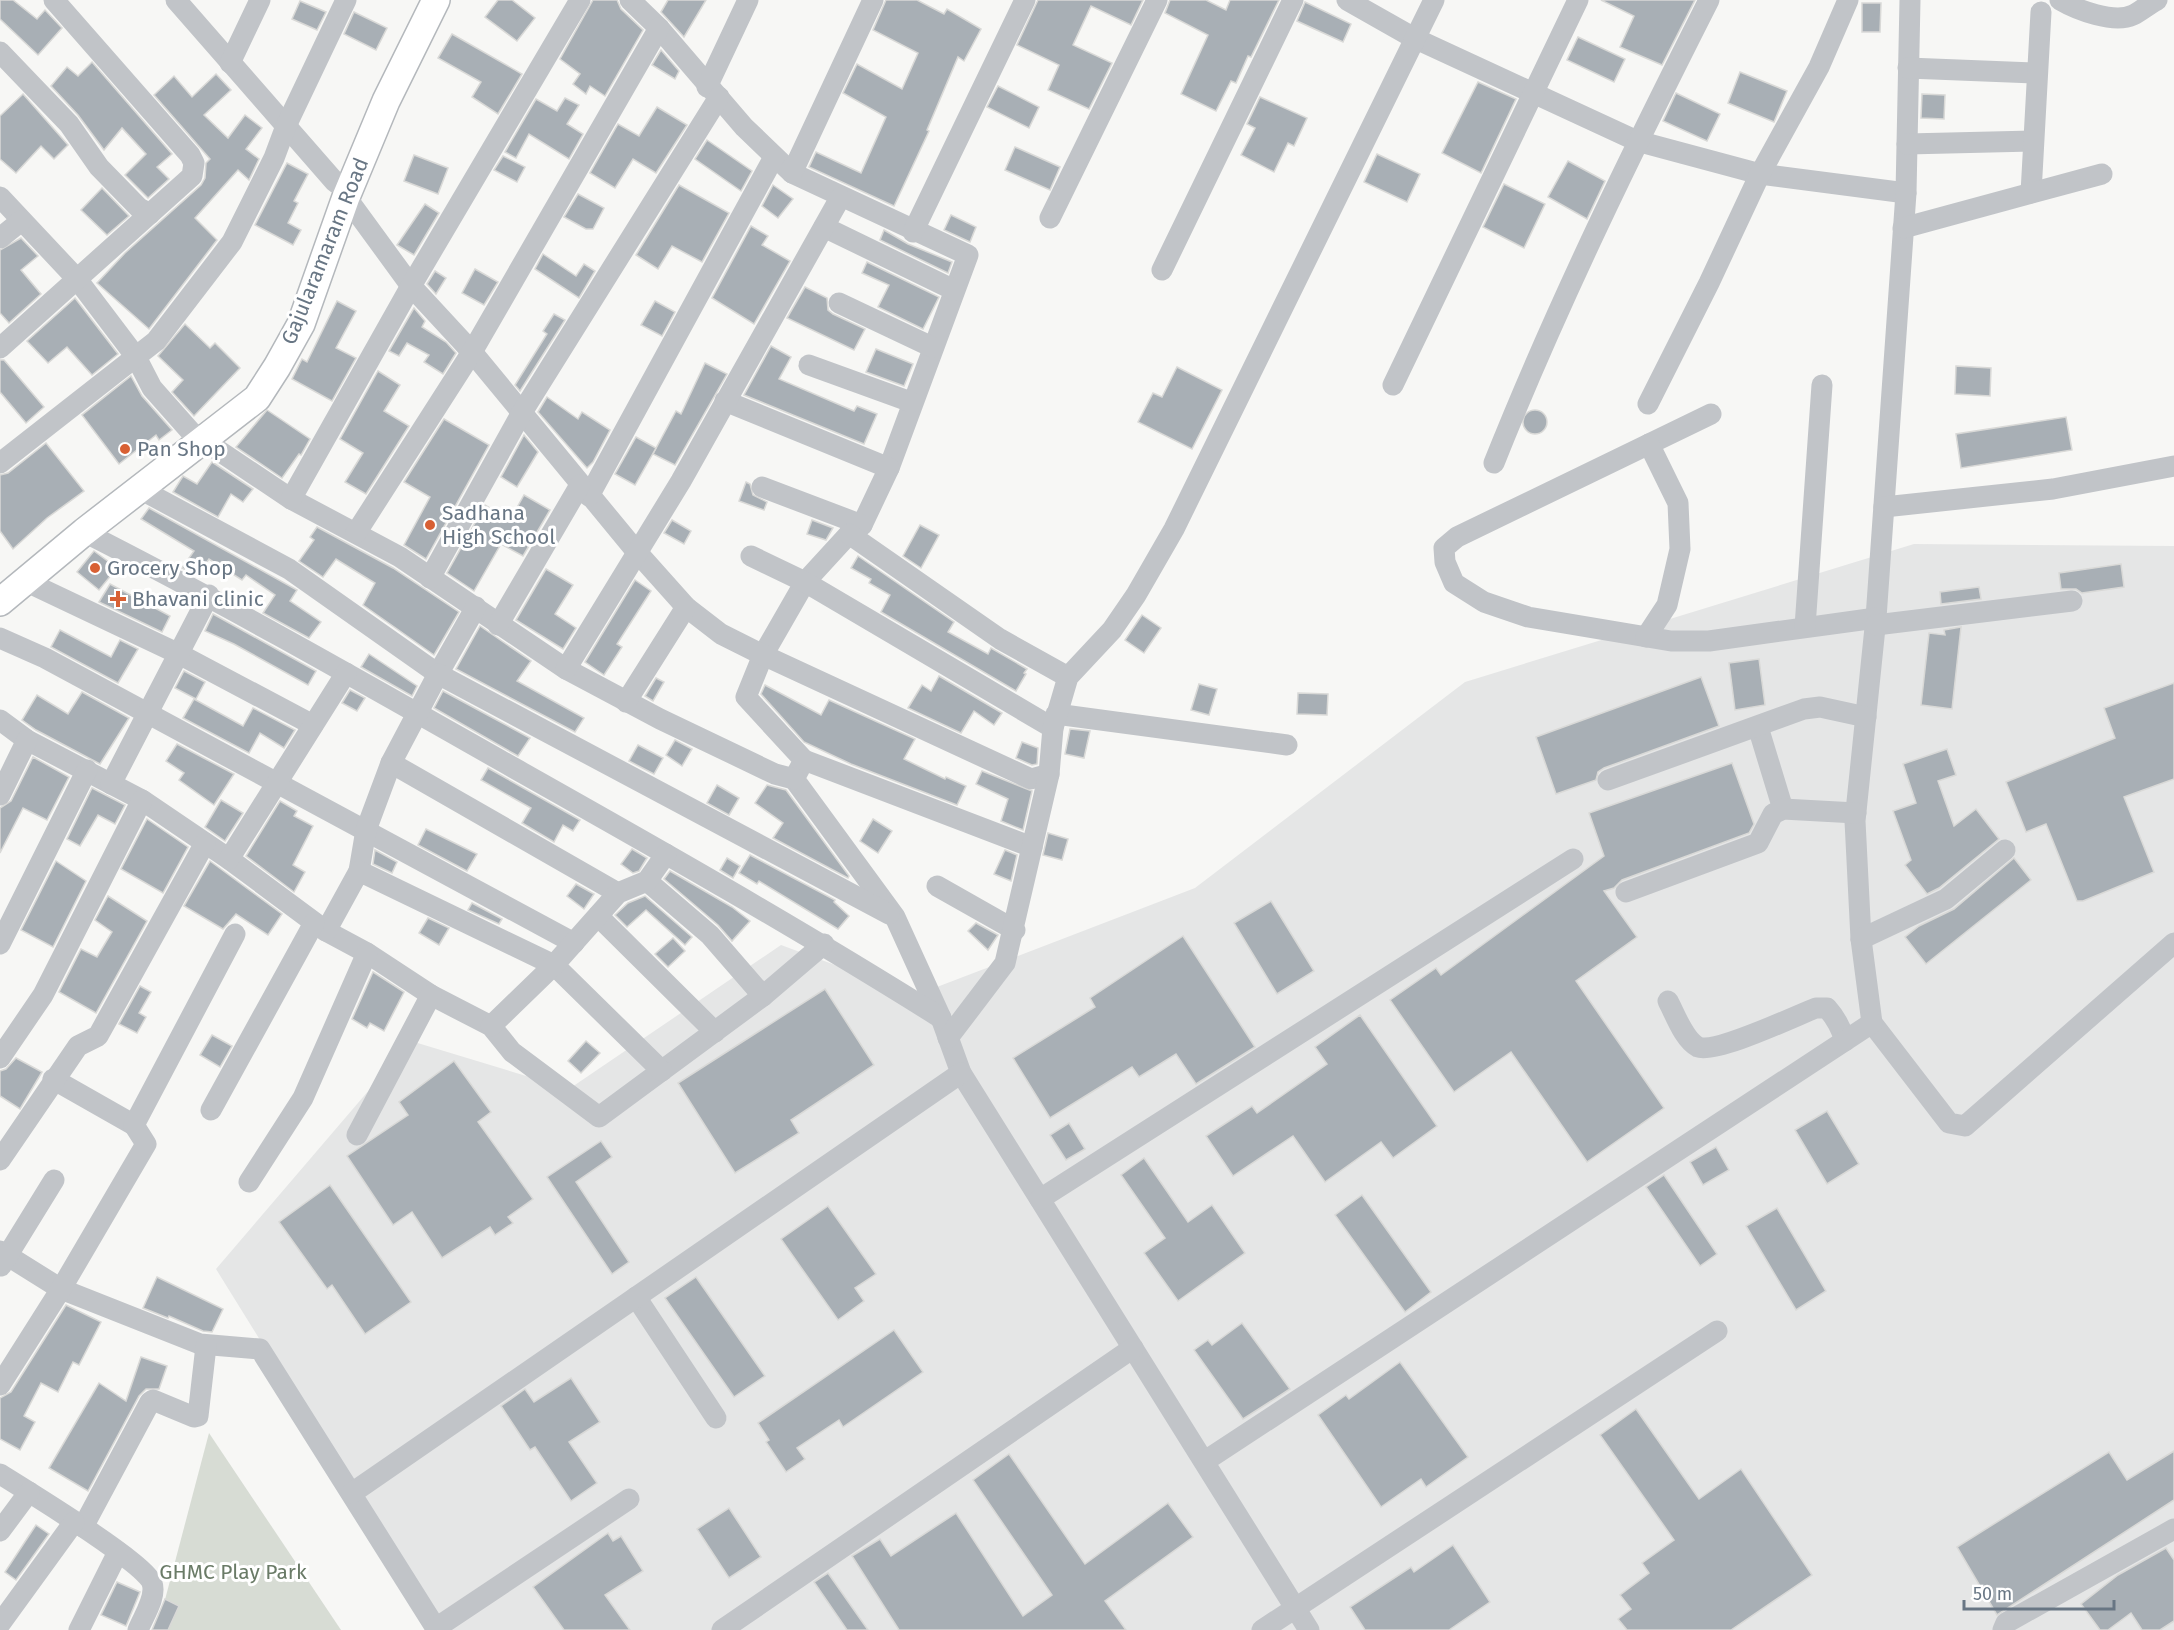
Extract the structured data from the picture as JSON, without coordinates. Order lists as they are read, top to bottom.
{
  "streets": {
    "main road": ["Gajularamaram Road"]
  },
  "parks": ["GHMC Play Park"],
  "places": {
    "other": ["Pan Shop", "Sadhana High School", "Grocery Shop"],
    "health": ["Bhavani clinic"]
  },
  "scale_bar": "50 m"
}
